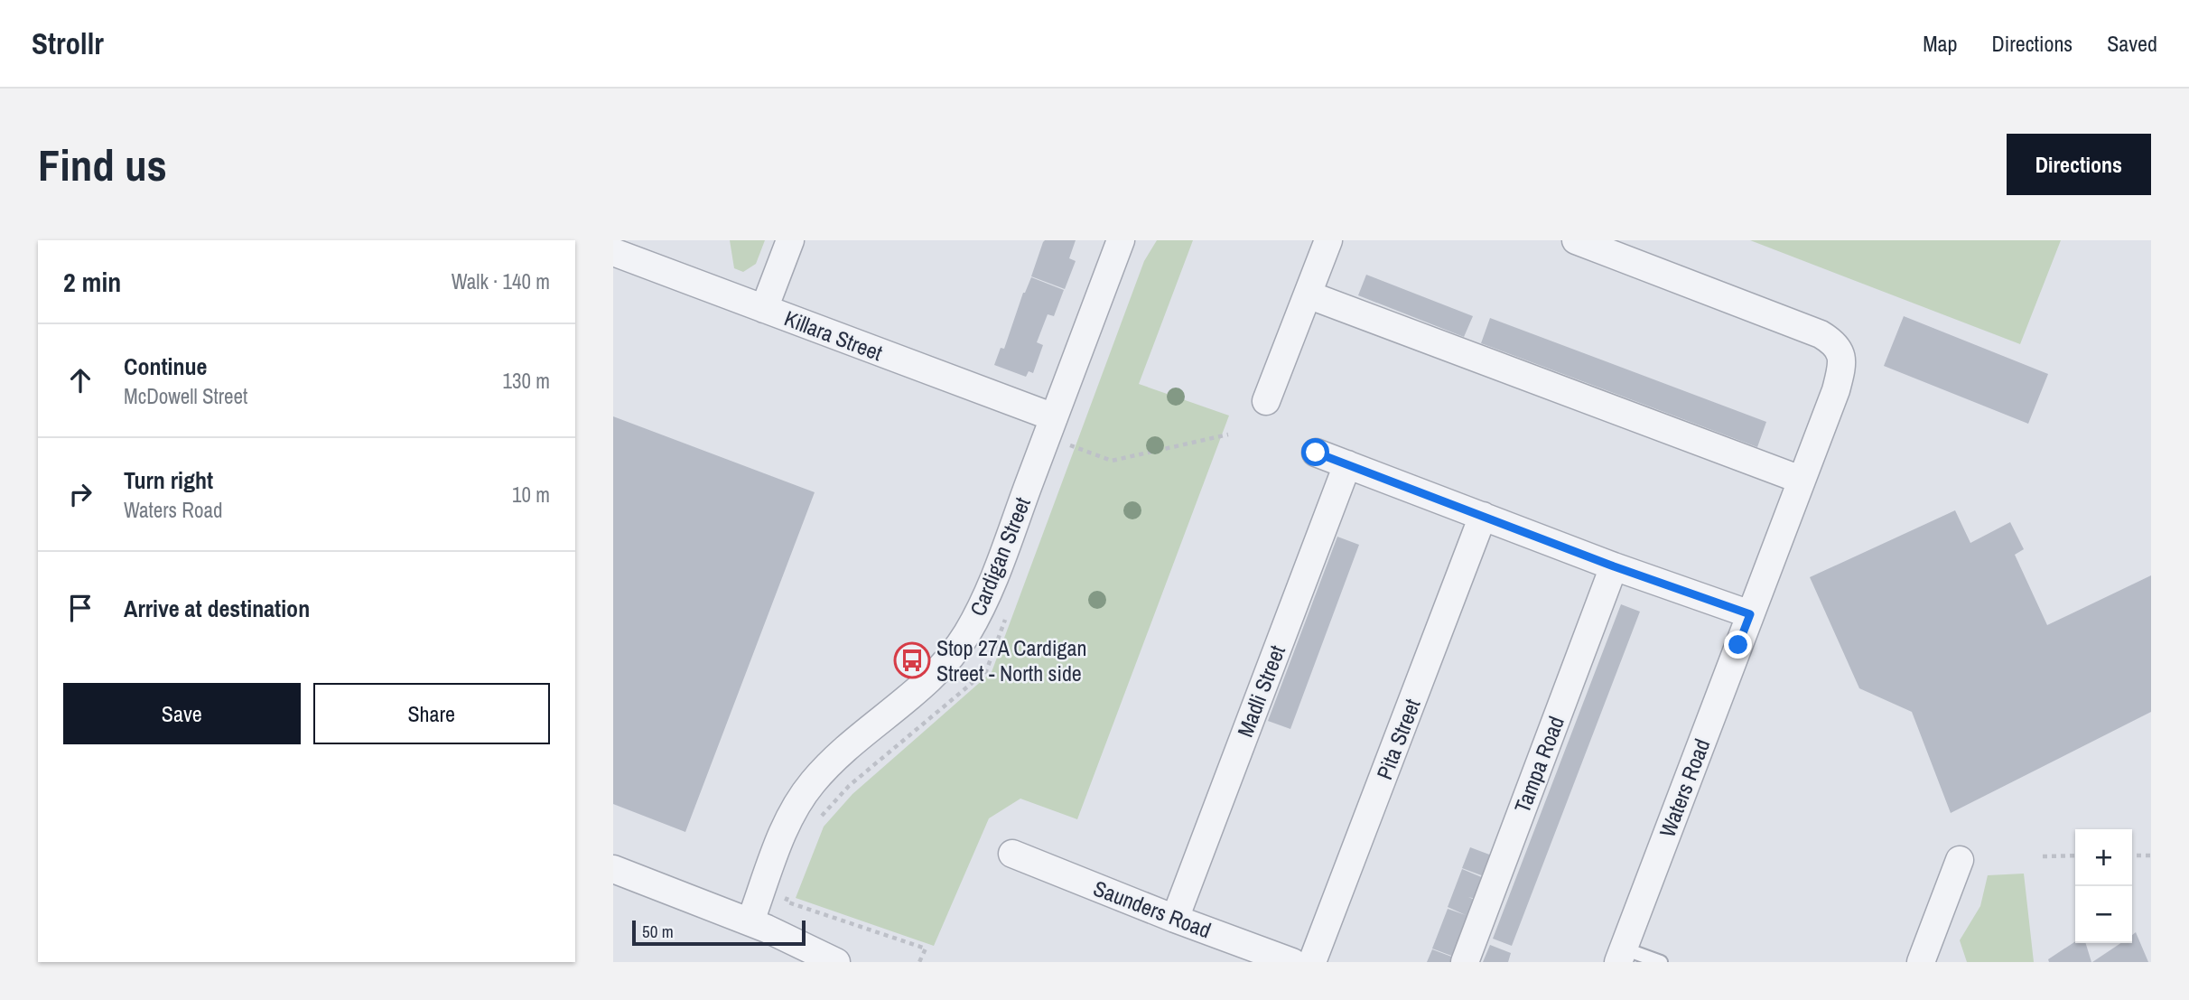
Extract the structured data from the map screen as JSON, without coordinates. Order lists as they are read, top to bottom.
{
  "streets": {
    "street": [
      "Killara Street",
      "Cardigan Street",
      "Madli Street",
      "Pita Street",
      "Tampa Road",
      "Waters Road",
      "Saunders Road"
    ]
  },
  "crossings": [
    ["Killara Street", "Cardigan Street"],
    ["Madli Street", "Saunders Road"]
  ],
  "places": {
    "bus stop": ["Stop 27A Cardigan Street - North side"]
  },
  "scale_bar": "50 m",
  "page": {
    "header": "Strollr",
    "nav": ["Map", "Directions", "Saved"],
    "buttons": [
      "Directions",
      ["Save", "Share"]
    ],
    "title": "Find us",
    "heading": ["2 min", "Walk · 140 m"],
    "list": [
      ["Continue", "McDowell Street", "130 m"],
      ["Turn right", "Waters Road", "10 m"],
      "Arrive at destination"
    ],
    "map_buttons": ["+", "−"],
    "scale": "50 m"
  }
}
